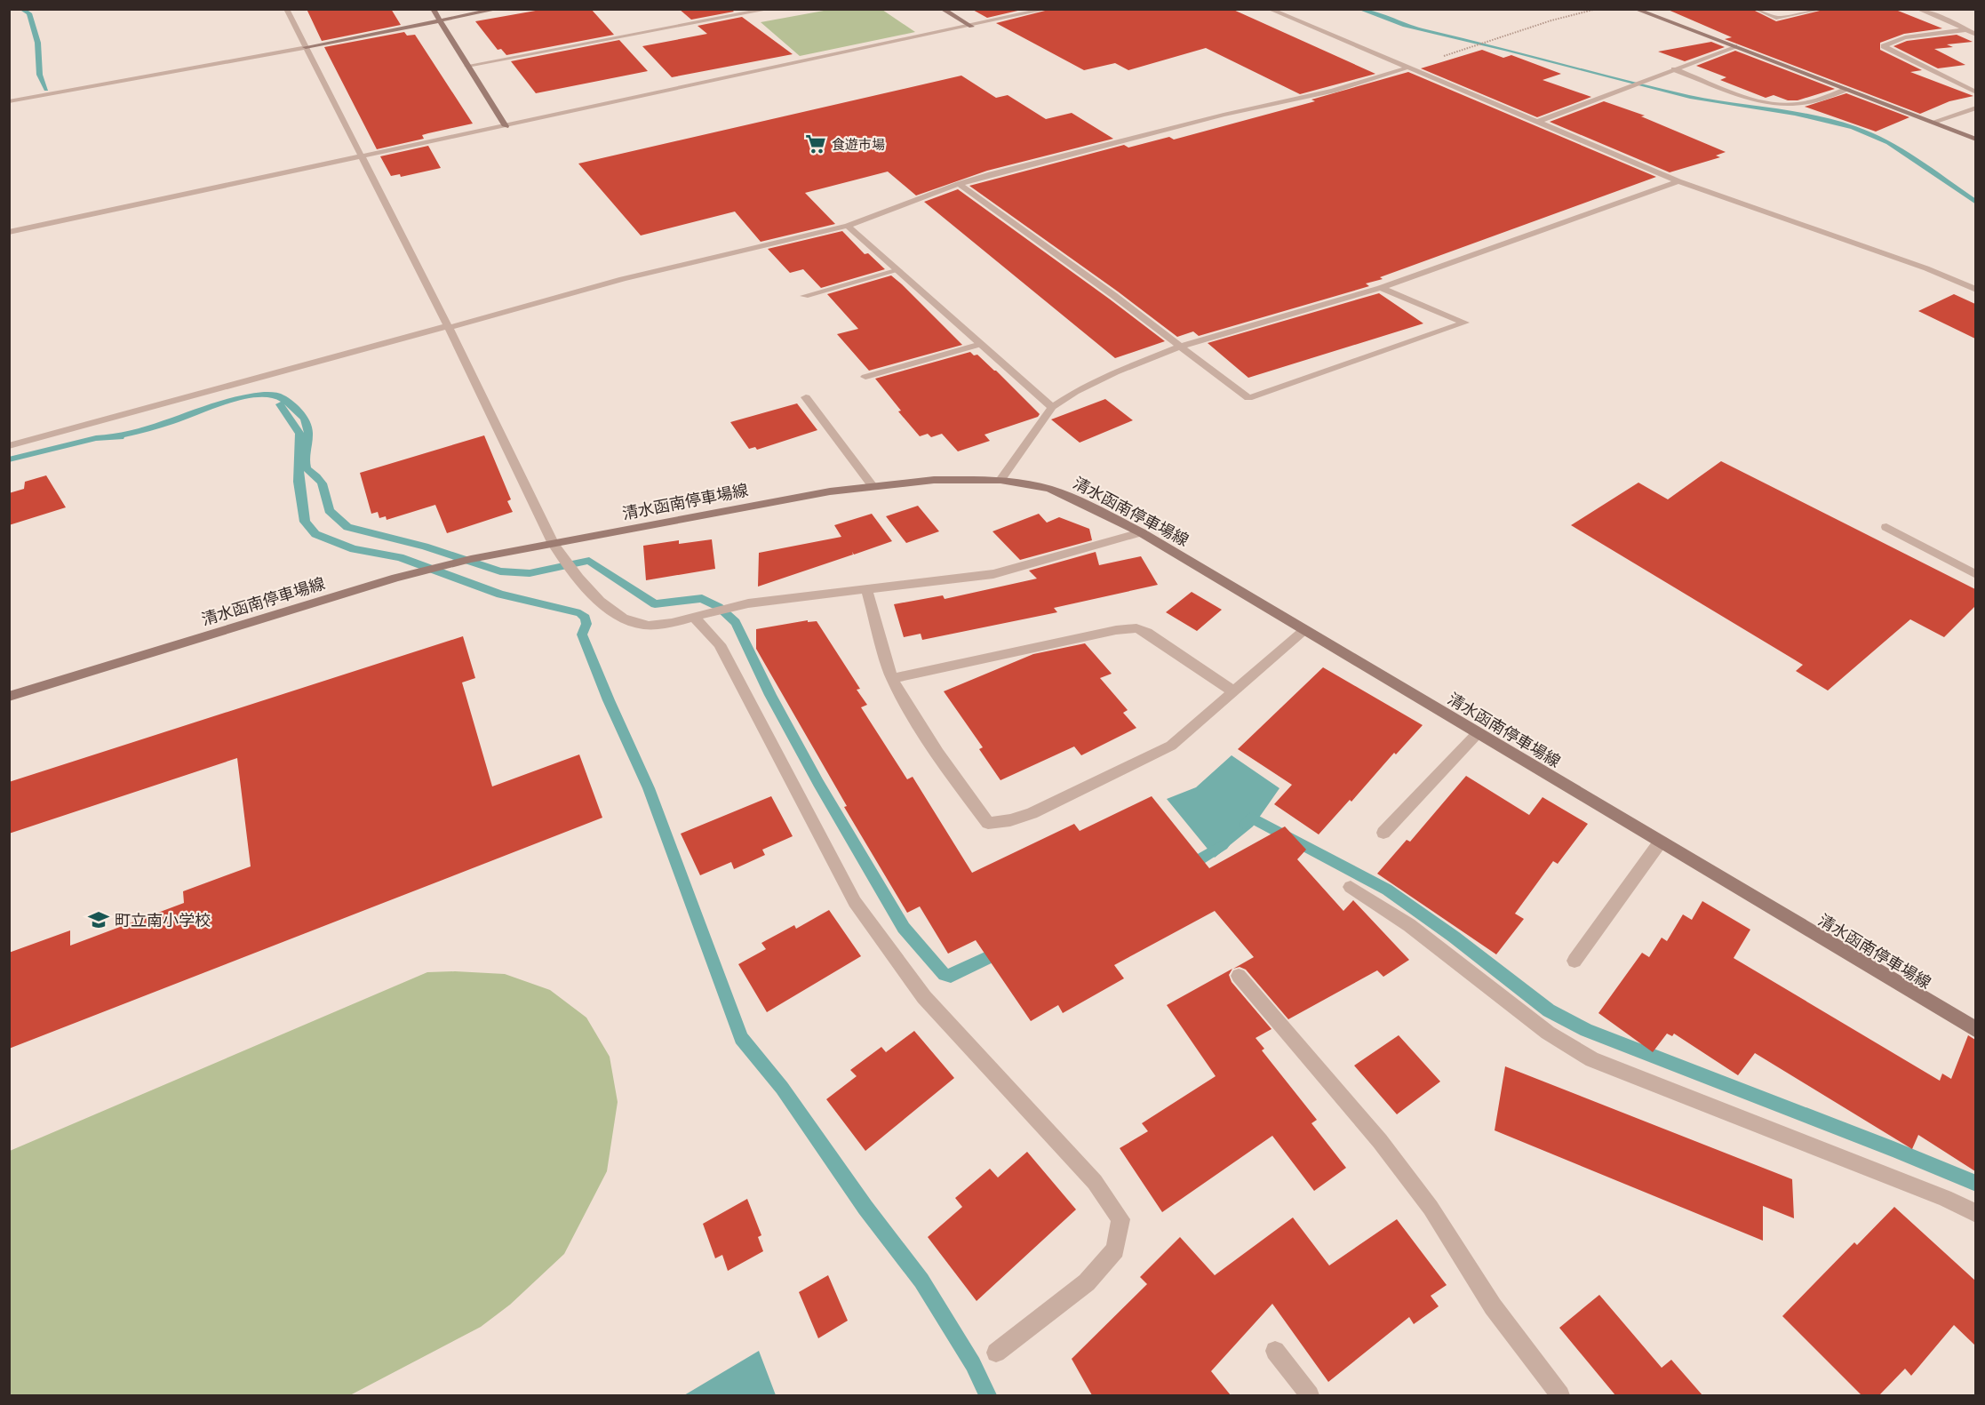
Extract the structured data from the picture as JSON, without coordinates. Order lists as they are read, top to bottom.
{
  "streets": {
    "main road": ["清水函南停車場線"]
  },
  "places": {
    "supermarket": ["食遊市場"],
    "school or university": ["町立南小学校"]
  }
}
